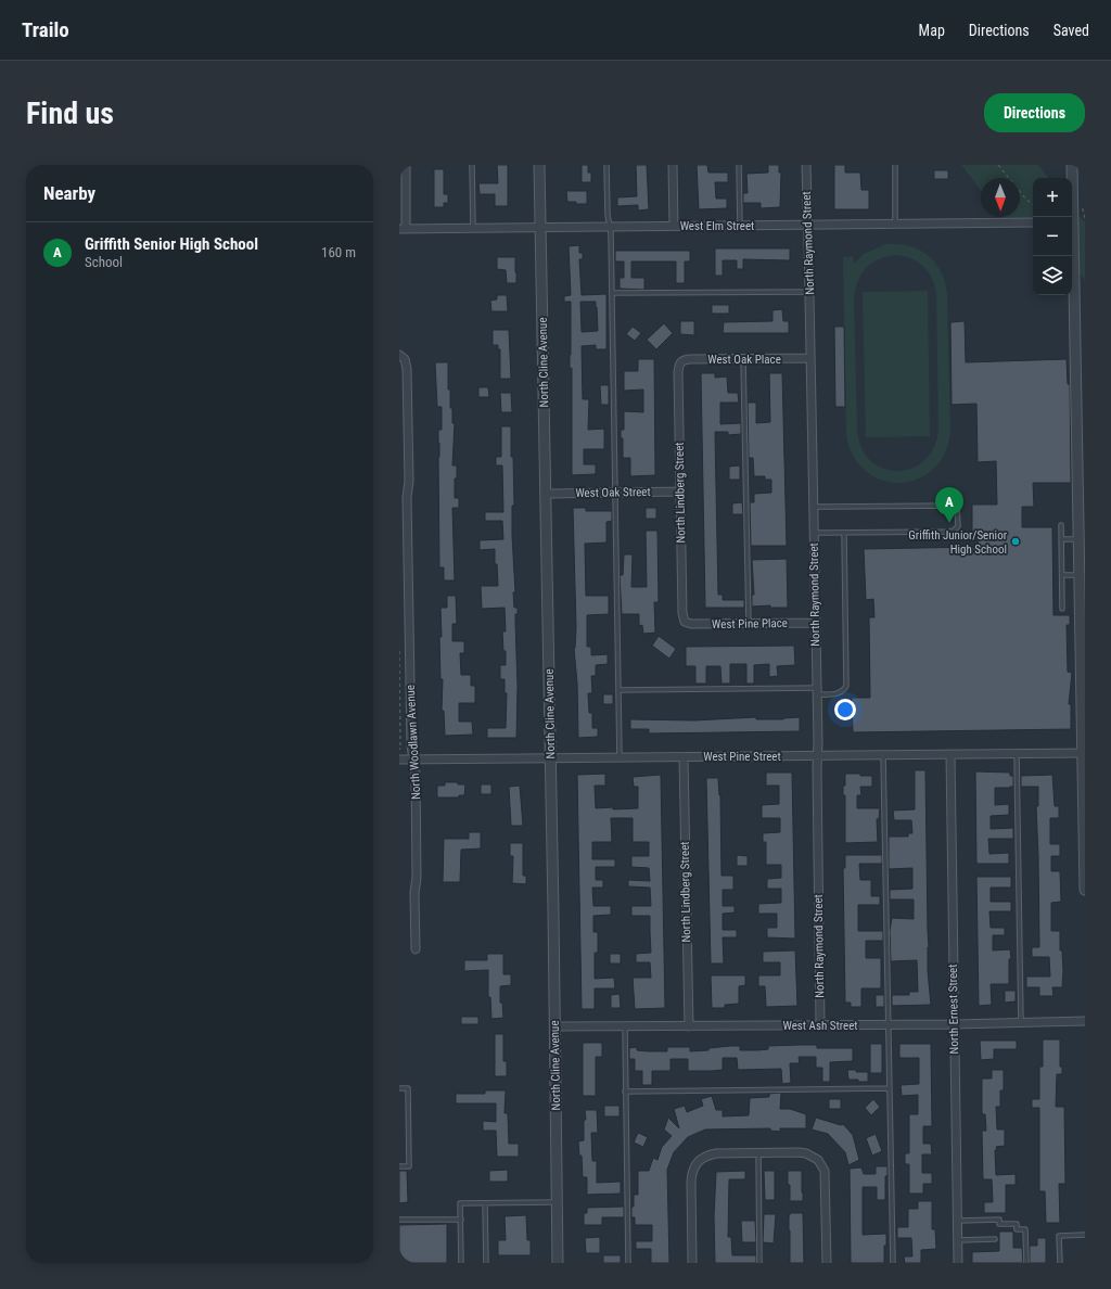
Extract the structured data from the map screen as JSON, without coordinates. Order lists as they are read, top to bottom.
{
  "streets": {
    "street": [
      "West Elm Street",
      "North Raymond Street",
      "West Oak Place",
      "North Cline Avenue",
      "West Oak Street",
      "North Lindberg Street",
      "West Pine Place",
      "North Woodlawn Avenue",
      "West Pine Street",
      "North Ernest Street",
      "West Ash Street"
    ]
  },
  "crossings": [
    ["West Elm Street", "North Raymond Street"],
    ["West Elm Street", "North Cline Avenue"],
    ["North Raymond Street", "West Oak Place"],
    ["North Raymond Street", "West Pine Place"],
    ["North Raymond Street", "West Pine Street"],
    ["North Raymond Street", "West Ash Street"],
    ["West Oak Place", "North Lindberg Street"],
    ["North Cline Avenue", "West Oak Street"],
    ["North Cline Avenue", "West Pine Street"],
    ["North Cline Avenue", "West Ash Street"],
    ["West Oak Street", "North Lindberg Street"],
    ["North Lindberg Street", "West Pine Place"],
    ["North Lindberg Street", "West Pine Street"],
    ["North Lindberg Street", "West Ash Street"],
    ["North Woodlawn Avenue", "West Pine Street"],
    ["West Pine Street", "North Ernest Street"],
    ["North Ernest Street", "West Ash Street"]
  ],
  "places": ["Griffith Junior/Senior High School"],
  "north": "bottom",
  "page": {
    "header": "Trailo",
    "nav": ["Map", "Directions", "Saved"],
    "buttons": "Directions",
    "title": "Find us",
    "heading": "Nearby",
    "map_buttons": ["+", "−"],
    "list": [
      {
        "mark": "A",
        "name": "Griffith Senior High School",
        "note": "School",
        "value": "160 m"
      }
    ],
    "pins": "A"
  }
}
